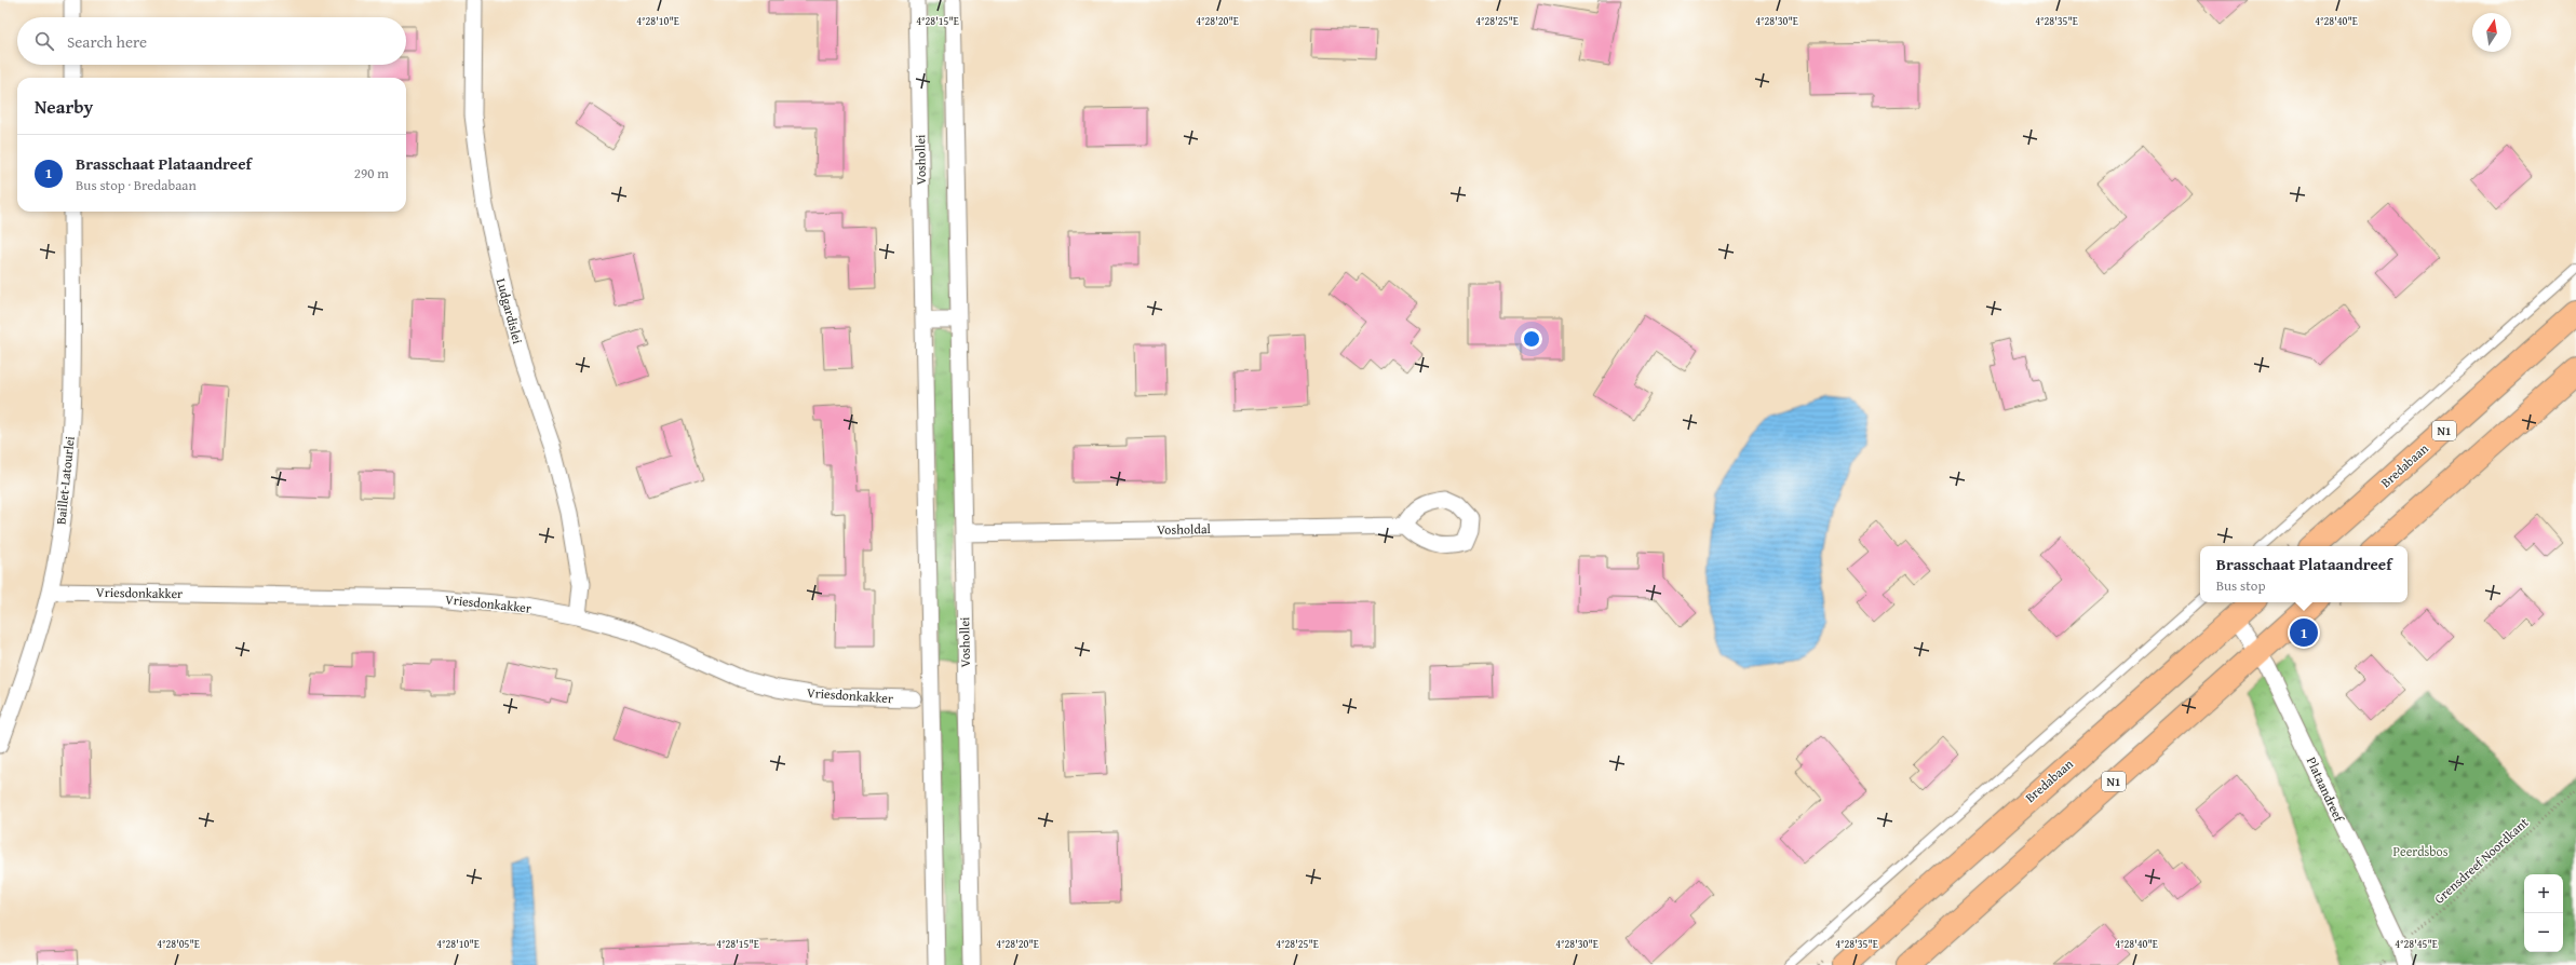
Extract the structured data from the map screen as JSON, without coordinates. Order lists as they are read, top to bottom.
{
  "streets": {
    "main road": ["N1", "Bredabaan"],
    "street": [
      "Voshollei",
      "Ludgardislei",
      "Baillet-Latourlei",
      "Vosholdal",
      "Vriesdonkakker",
      "Plataandreef"
    ],
    "path": ["Grensdreef Noordkant"]
  },
  "crossings": [
    ["Voshollei", "Vosholdal"],
    ["Ludgardislei", "Vriesdonkakker"],
    ["N1", "Plataandreef"],
    ["Bredabaan", "Plataandreef"],
    ["Baillet-Latourlei", "Vriesdonkakker"],
    ["Plataandreef", "Grensdreef Noordkant"]
  ],
  "parks": ["Peerdsbos"],
  "north": "top",
  "page": {
    "search": "Search here",
    "heading": "Nearby",
    "list": [
      {
        "mark": "1",
        "name": "Brasschaat Plataandreef",
        "note": "Bus stop · Bredabaan",
        "value": "290 m"
      }
    ],
    "popup": ["Brasschaat Plataandreef", "Bus stop"],
    "pins": "1",
    "map_buttons": ["+", "−"]
  },
  "coordinates": [
    "4°28'10\"E",
    "4°28'15\"E",
    "4°28'20\"E",
    "4°28'25\"E",
    "4°28'30\"E",
    "4°28'35\"E",
    "4°28'40\"E",
    "4°28'05\"E",
    "4°28'45\"E"
  ]
}
